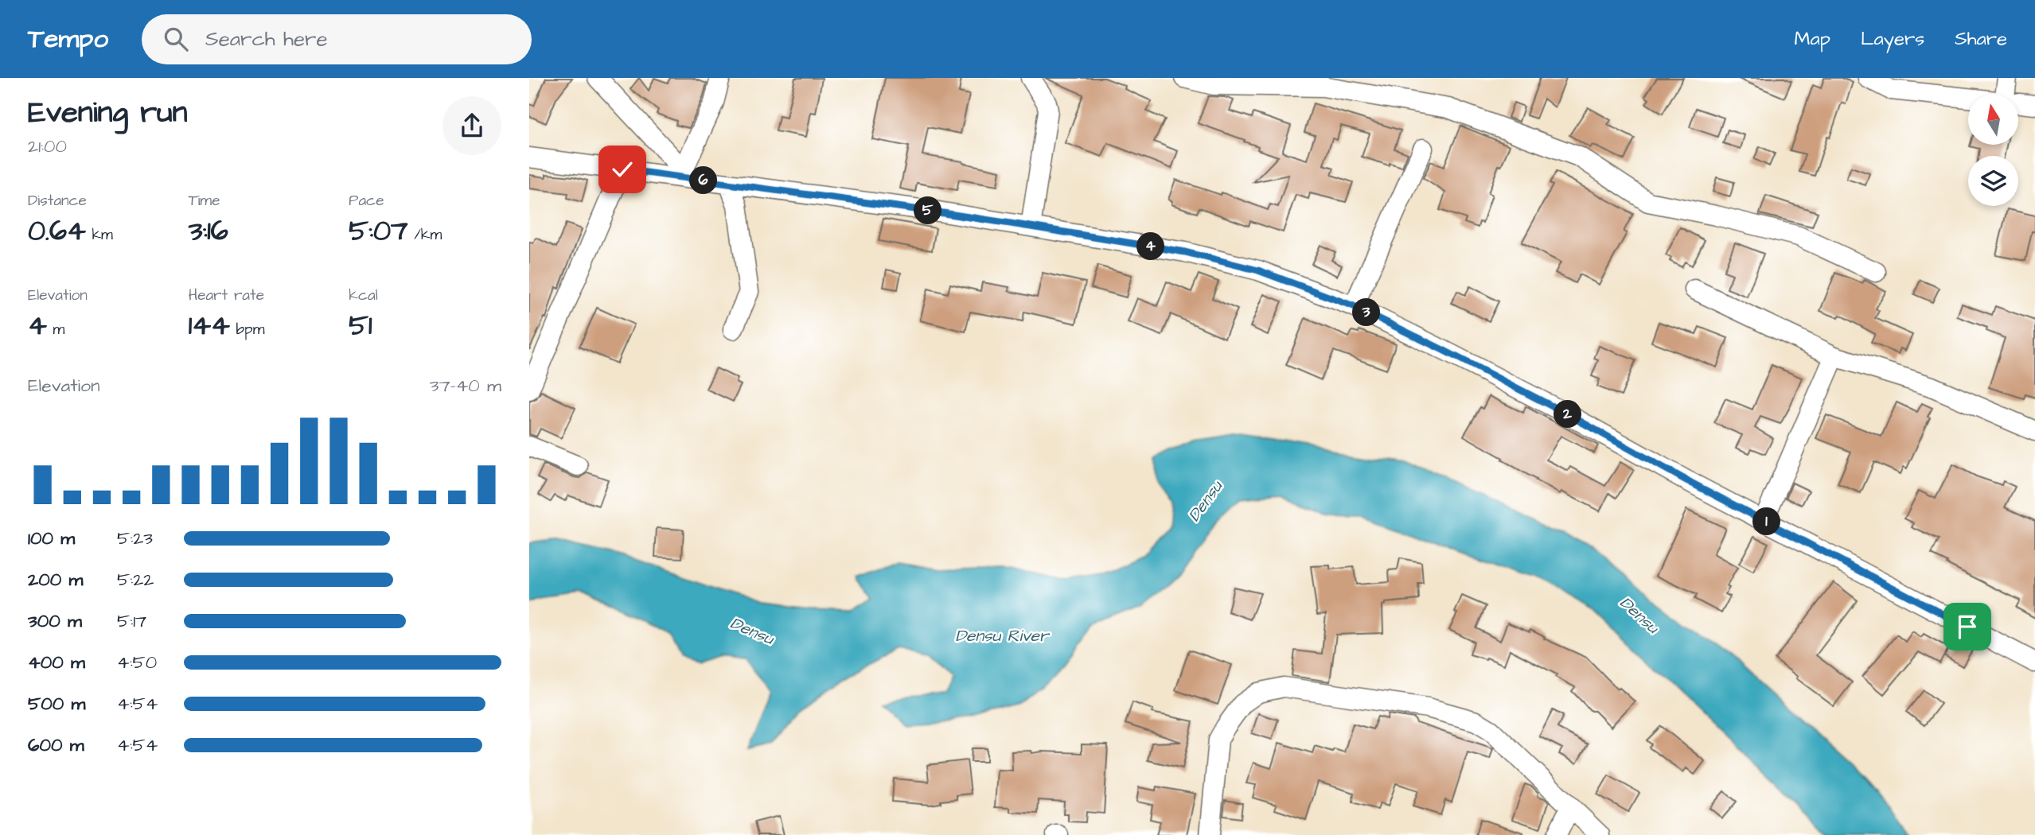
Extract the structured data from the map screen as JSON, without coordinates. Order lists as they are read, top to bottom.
{
  "water": ["Densu", "Densu River"],
  "north": "top",
  "page": {
    "header": "Tempo",
    "search": "Search here",
    "nav": ["Map", "Layers", "Share"],
    "heading": ["Evening run", "21:00"],
    "pins": [
      "6",
      "5",
      "4",
      "3",
      "2",
      "1"
    ],
    "stats": [
      ["Distance", "0.64 km"],
      ["Time", "3:16"],
      ["Pace", "5:07 /km"],
      ["Elevation", "4 m"],
      ["Heart rate", "144 bpm"],
      ["kcal", "51"]
    ],
    "chart": ["Elevation", "37–40 m"],
    "list": [
      {
        "name": "100 m",
        "note": "5:23"
      },
      {
        "name": "200 m",
        "note": "5:22"
      },
      {
        "name": "300 m",
        "note": "5:17"
      },
      {
        "name": "400 m",
        "note": "4:50"
      },
      {
        "name": "500 m",
        "note": "4:54"
      },
      {
        "name": "600 m",
        "note": "4:54"
      }
    ]
  }
}
